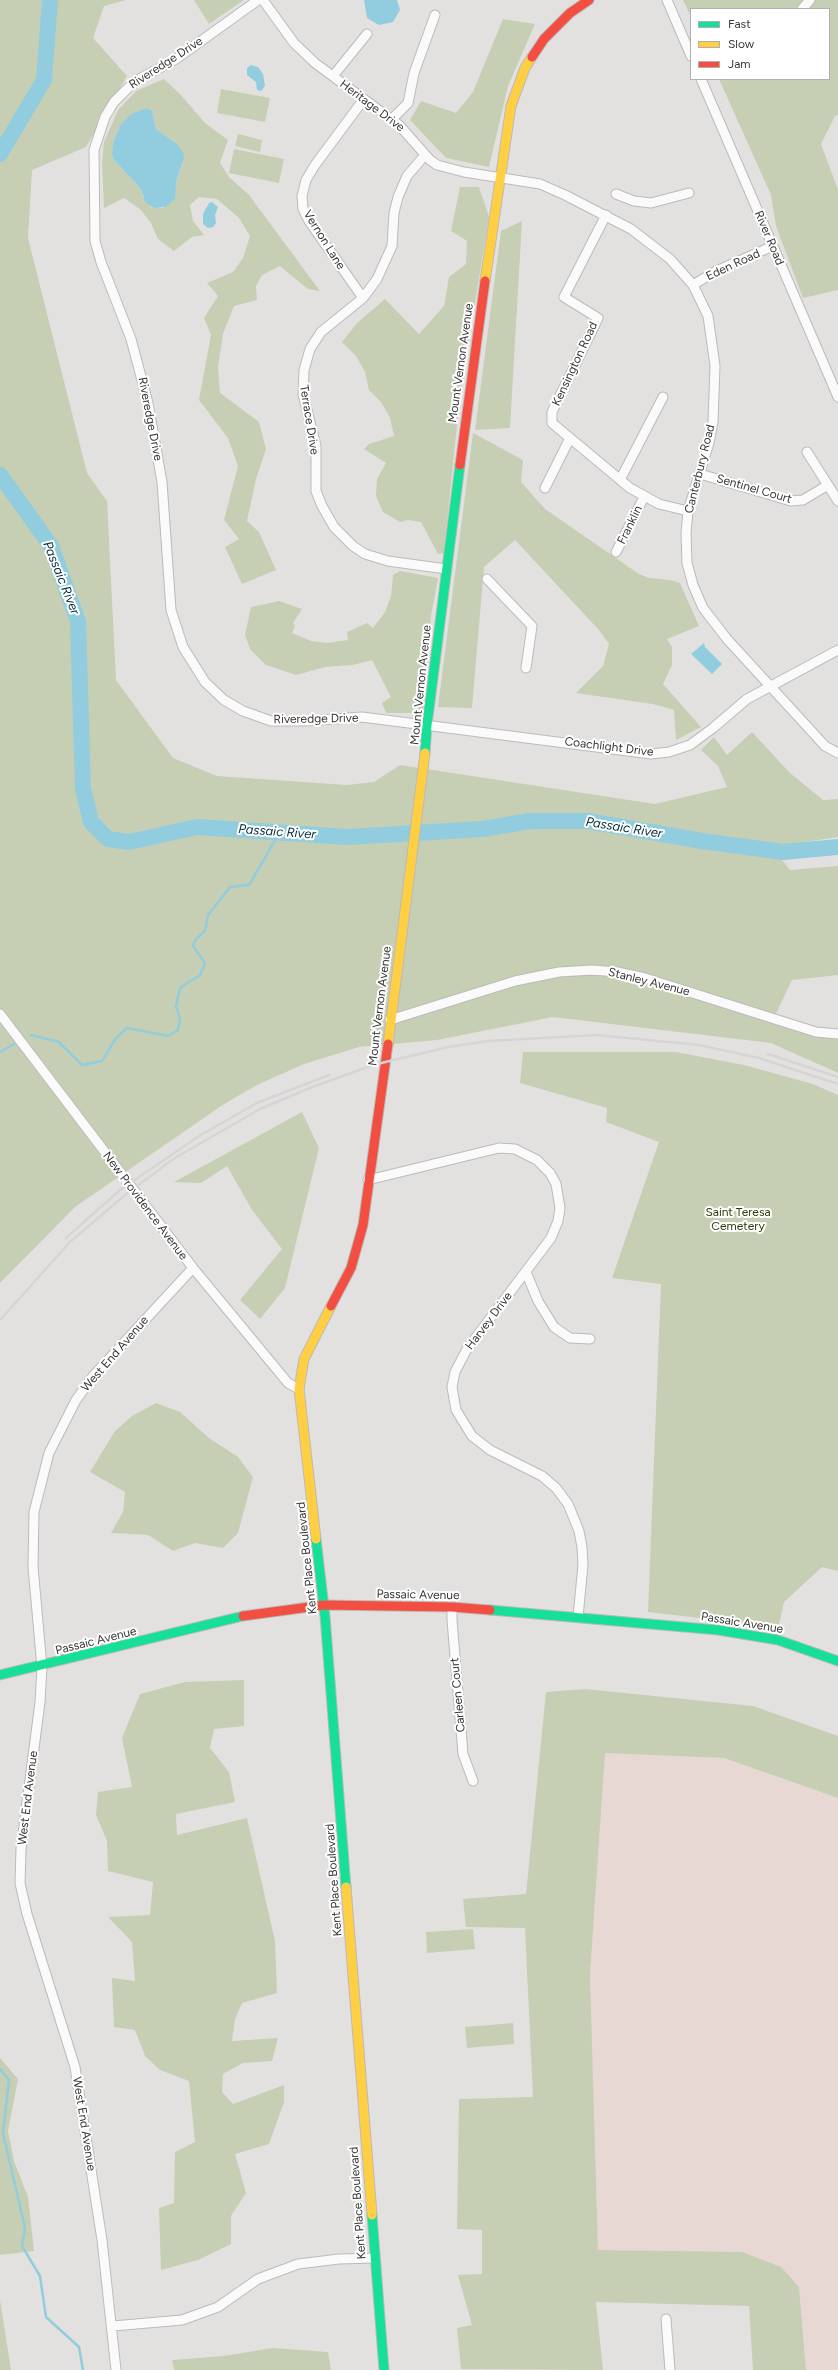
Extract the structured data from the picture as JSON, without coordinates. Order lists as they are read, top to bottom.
{
  "streets": {
    "street": [
      "Riveredge Drive",
      "Heritage Drive",
      "River Road",
      "Vernon Lane",
      "Eden Road",
      "Mount Vernon Avenue",
      "Kensington Road",
      "Terrace Drive",
      "Canterbury Road",
      "Sentinel Court",
      "Franklin",
      "Coachlight Drive",
      "Stanley Avenue",
      "New Providence Avenue",
      "Harvey Drive",
      "West End Avenue",
      "Kent Place Boulevard",
      "Passaic Avenue",
      "Carleen Court"
    ]
  },
  "crossings": [
    ["Riveredge Drive", "Mount Vernon Avenue"],
    ["Riveredge Drive", "Coachlight Drive"],
    ["Heritage Drive", "Vernon Lane"],
    ["Heritage Drive", "Mount Vernon Avenue"],
    ["Heritage Drive", "Terrace Drive"],
    ["Heritage Drive", "Canterbury Road"],
    ["River Road", "Eden Road"],
    ["Vernon Lane", "Terrace Drive"],
    ["Eden Road", "Canterbury Road"],
    ["Mount Vernon Avenue", "Terrace Drive"],
    ["Mount Vernon Avenue", "Canterbury Road"],
    ["Mount Vernon Avenue", "Coachlight Drive"],
    ["Mount Vernon Avenue", "Stanley Avenue"],
    ["Mount Vernon Avenue", "New Providence Avenue"],
    ["Mount Vernon Avenue", "Harvey Drive"],
    ["Mount Vernon Avenue", "Kent Place Boulevard"],
    ["Kensington Road", "Canterbury Road"],
    ["Kensington Road", "Franklin"],
    ["Canterbury Road", "Sentinel Court"],
    ["Canterbury Road", "Coachlight Drive"],
    ["New Providence Avenue", "West End Avenue"],
    ["New Providence Avenue", "Kent Place Boulevard"],
    ["Harvey Drive", "Passaic Avenue"],
    ["West End Avenue", "Passaic Avenue"],
    ["Kent Place Boulevard", "Passaic Avenue"],
    ["Passaic Avenue", "Carleen Court"]
  ],
  "water": ["Passaic River"],
  "parks": ["Saint Teresa Cemetery"],
  "legend": ["Fast", "Slow", "Jam"]
}
